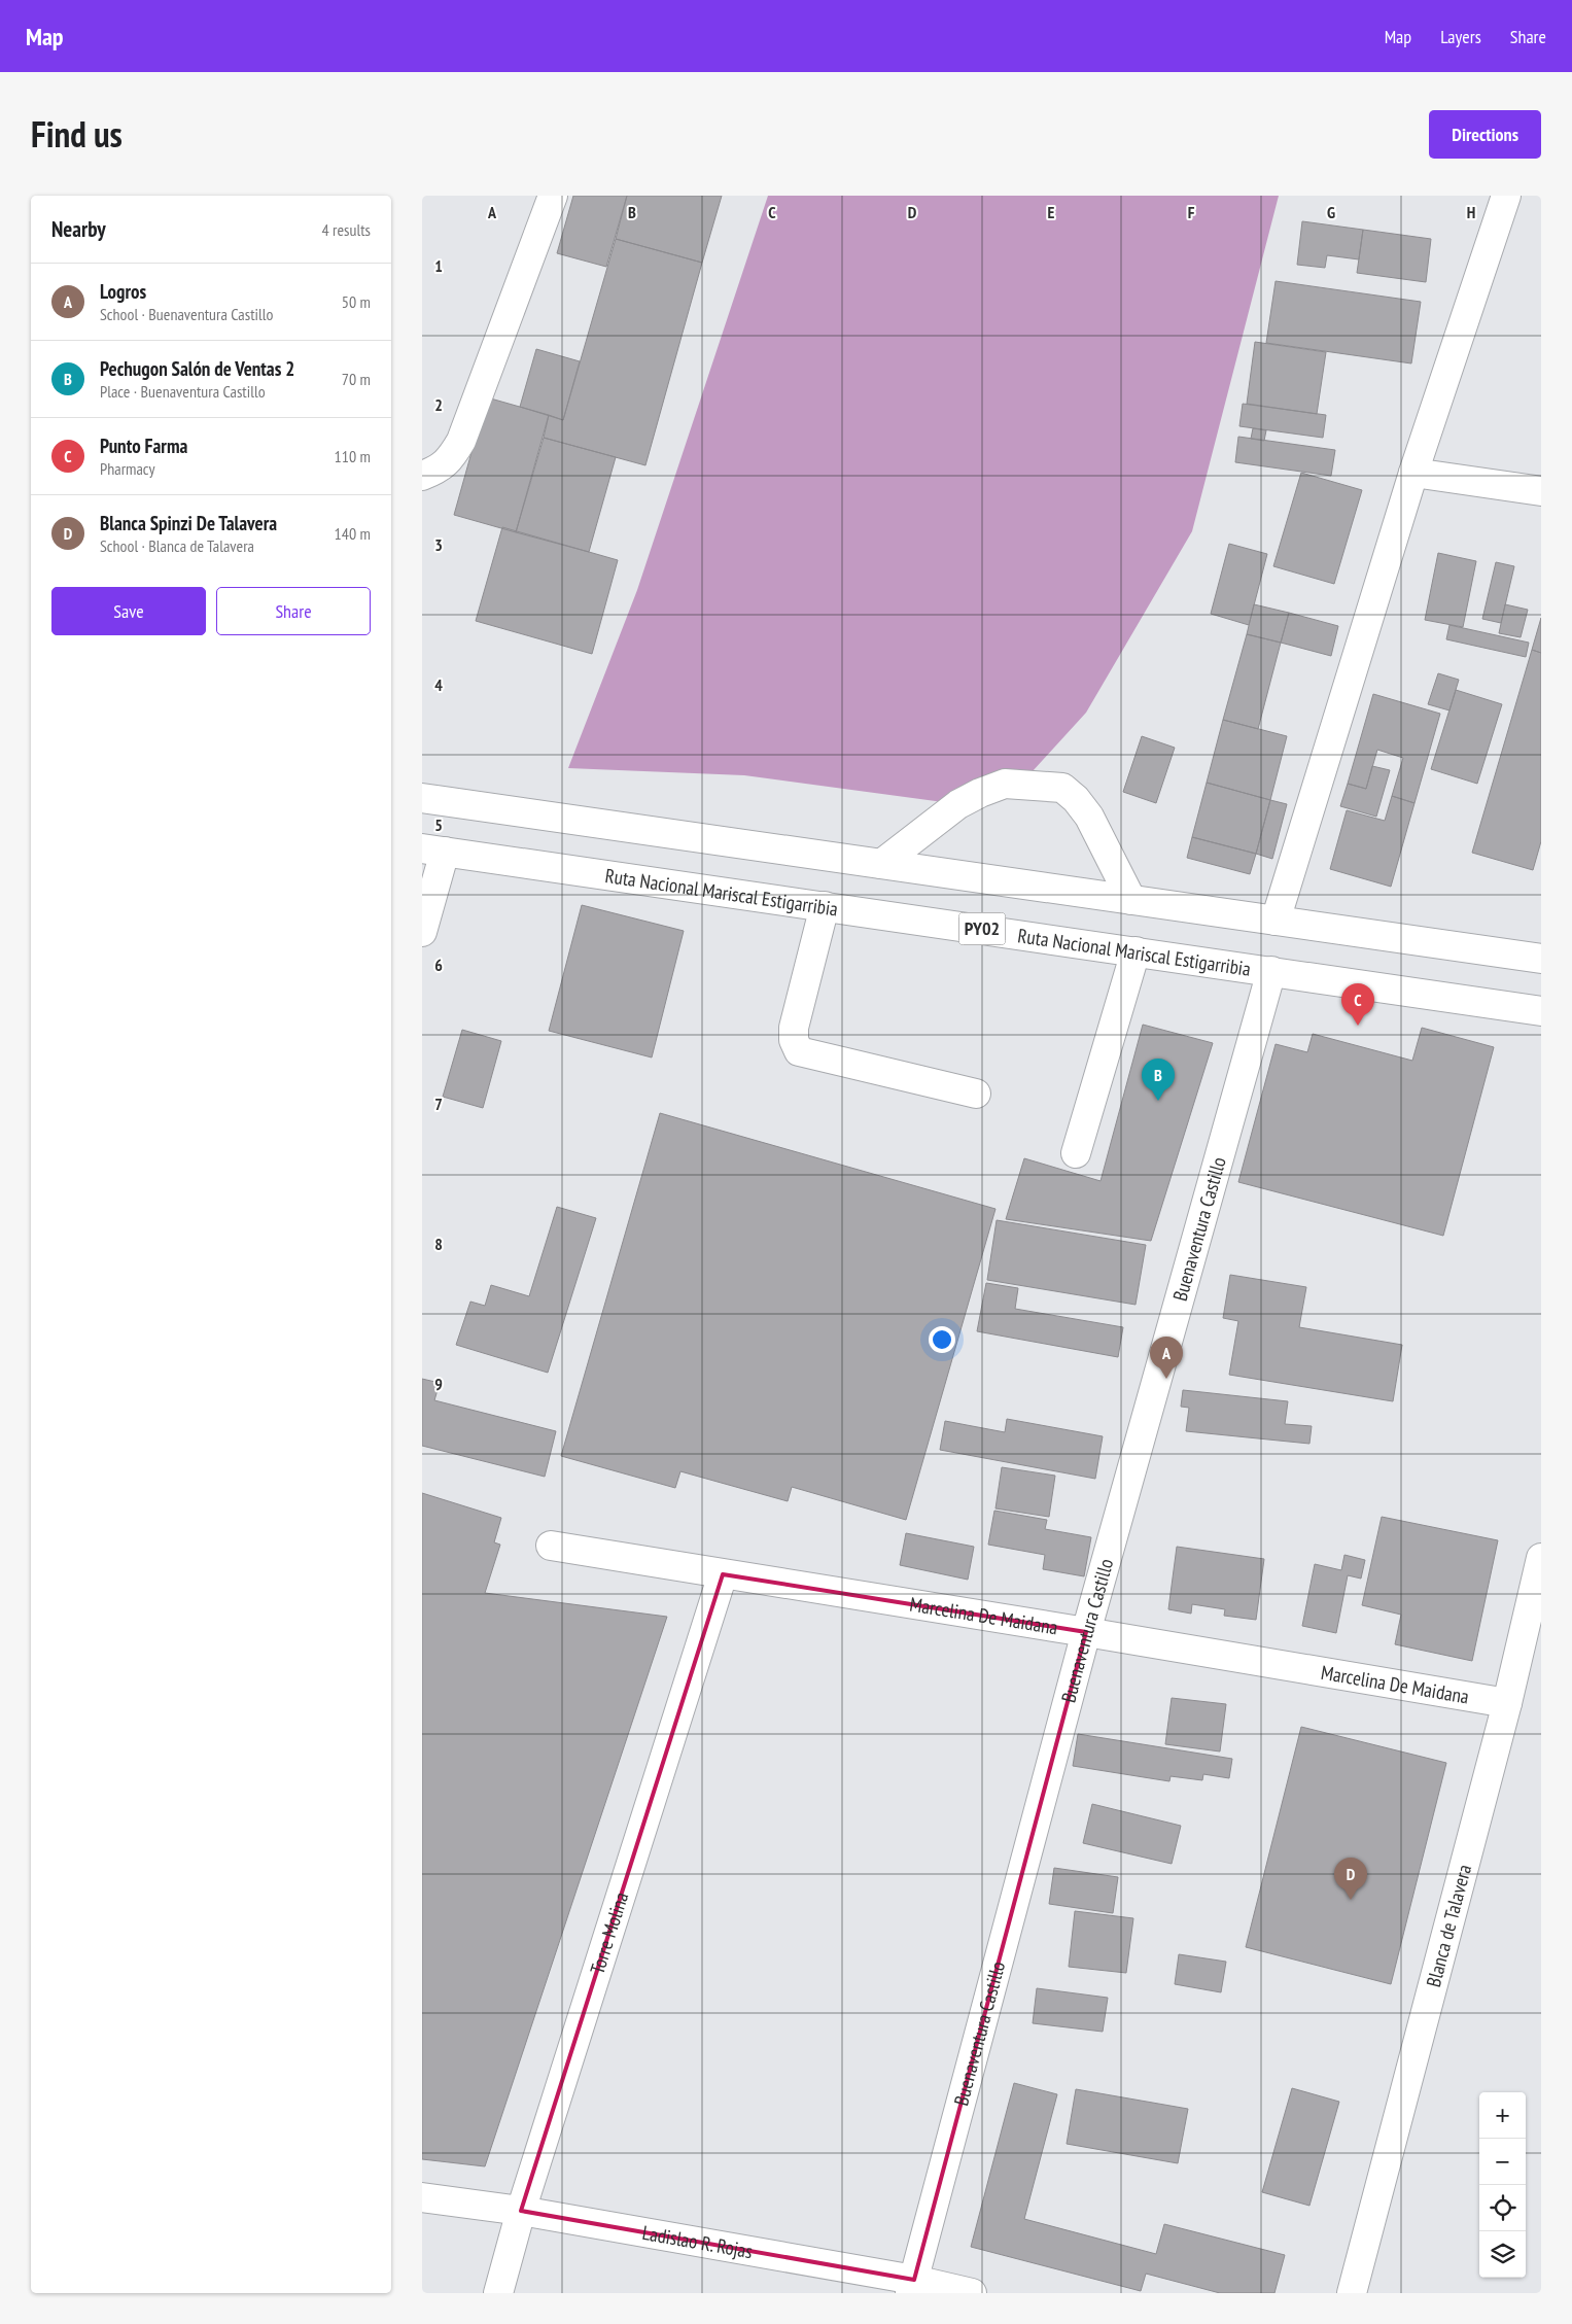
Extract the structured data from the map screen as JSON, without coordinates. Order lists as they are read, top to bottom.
{
  "streets": {
    "main road": [
      "Ruta Nacional Mariscal Estigarribia",
      "PY02",
      "Buenaventura Castillo",
      "Marcelina De Maidana",
      "Blanca de Talavera",
      "Torre Molina",
      "Ladislao R. Rojas"
    ]
  },
  "crossings": [
    ["Ruta Nacional Mariscal Estigarribia", "Buenaventura Castillo"],
    ["Buenaventura Castillo", "Marcelina De Maidana"],
    ["Buenaventura Castillo", "Ladislao R. Rojas"],
    ["Marcelina De Maidana", "Blanca de Talavera"],
    ["Marcelina De Maidana", "Torre Molina"],
    ["Torre Molina", "Ladislao R. Rojas"]
  ],
  "page": {
    "header": "Map",
    "nav": ["Map", "Layers", "Share"],
    "title": "Find us",
    "buttons": [
      "Directions",
      ["Save", "Share"]
    ],
    "heading": ["Nearby", "4 results"],
    "list": [
      {
        "mark": "A",
        "name": "Logros",
        "note": "School · Buenaventura Castillo",
        "value": "50 m"
      },
      {
        "mark": "B",
        "name": "Pechugon Salón de Ventas 2",
        "note": "Place · Buenaventura Castillo",
        "value": "70 m"
      },
      {
        "mark": "C",
        "name": "Punto Farma",
        "note": "Pharmacy",
        "value": "110 m"
      },
      {
        "mark": "D",
        "name": "Blanca Spinzi De Talavera",
        "note": "School · Blanca de Talavera",
        "value": "140 m"
      }
    ],
    "pins": [
      "C",
      "B",
      "A",
      "D"
    ],
    "map_buttons": ["+", "−"]
  },
  "grid": {
    "columns": [
      "A",
      "B",
      "C",
      "D",
      "E",
      "F",
      "G",
      "H"
    ],
    "rows": [
      "1",
      "2",
      "3",
      "4",
      "5",
      "6",
      "7",
      "8",
      "9"
    ]
  }
}
